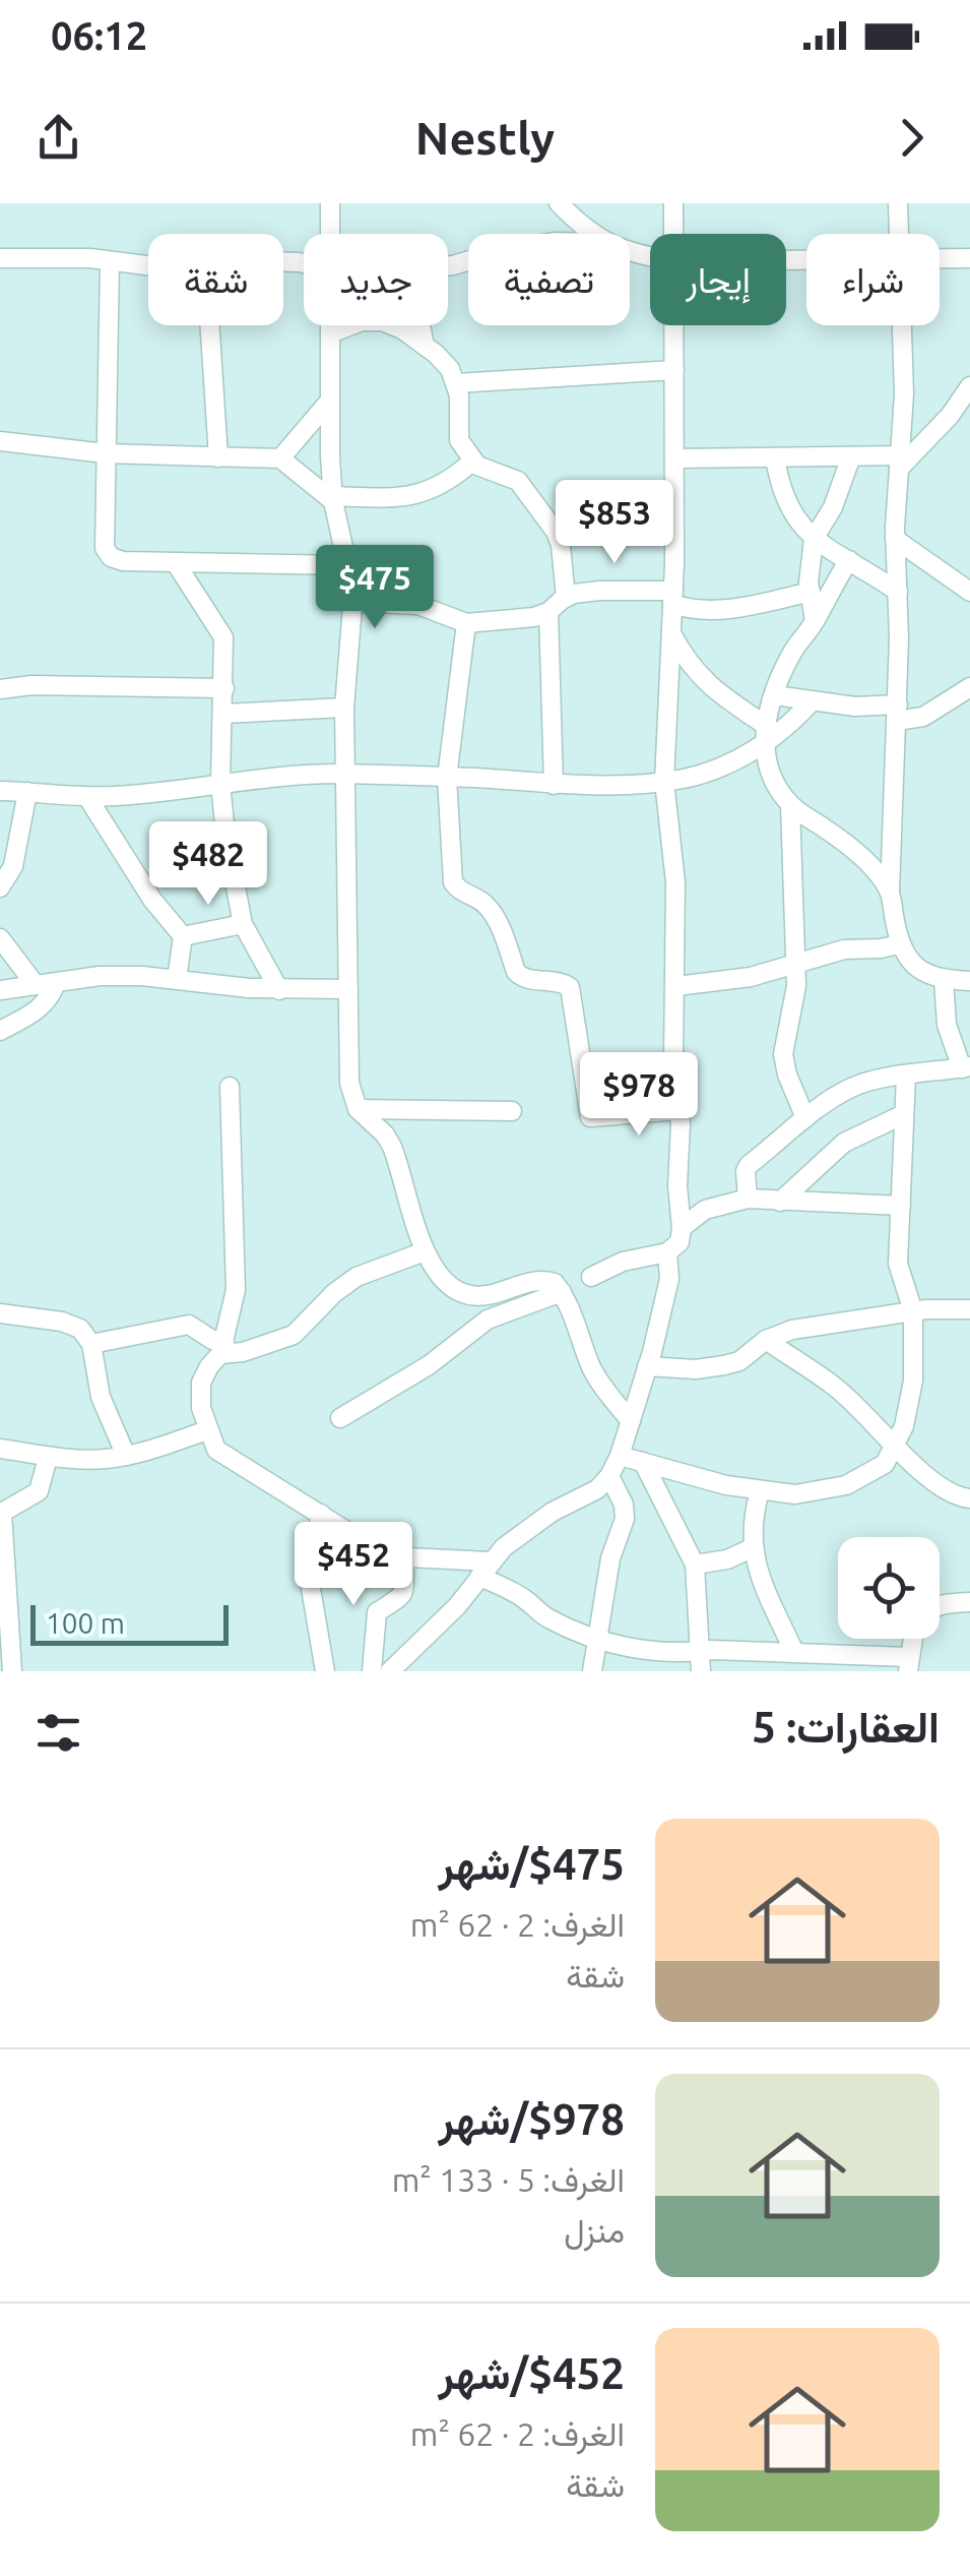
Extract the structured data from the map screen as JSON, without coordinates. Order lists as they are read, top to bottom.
{
  "scale_bar": "100 m",
  "page": {
    "status": "06:12",
    "header": "Nestly",
    "chip": [
      "شراء",
      "إيجار",
      "تصفية",
      "جديد",
      "شقة"
    ],
    "price": [
      "$853",
      "$475",
      "$482",
      "$978",
      "$452"
    ],
    "scale": "100 m",
    "heading": "العقارات: 5",
    "list": [
      {
        "name": "$475/شهر",
        "note": "الغرف: 2 · 62 m² · شقة"
      },
      {
        "name": "$978/شهر",
        "note": "الغرف: 5 · 133 m² · منزل"
      },
      {
        "name": "$452/شهر",
        "note": "الغرف: 2 · 62 m² · شقة"
      }
    ]
  }
}
